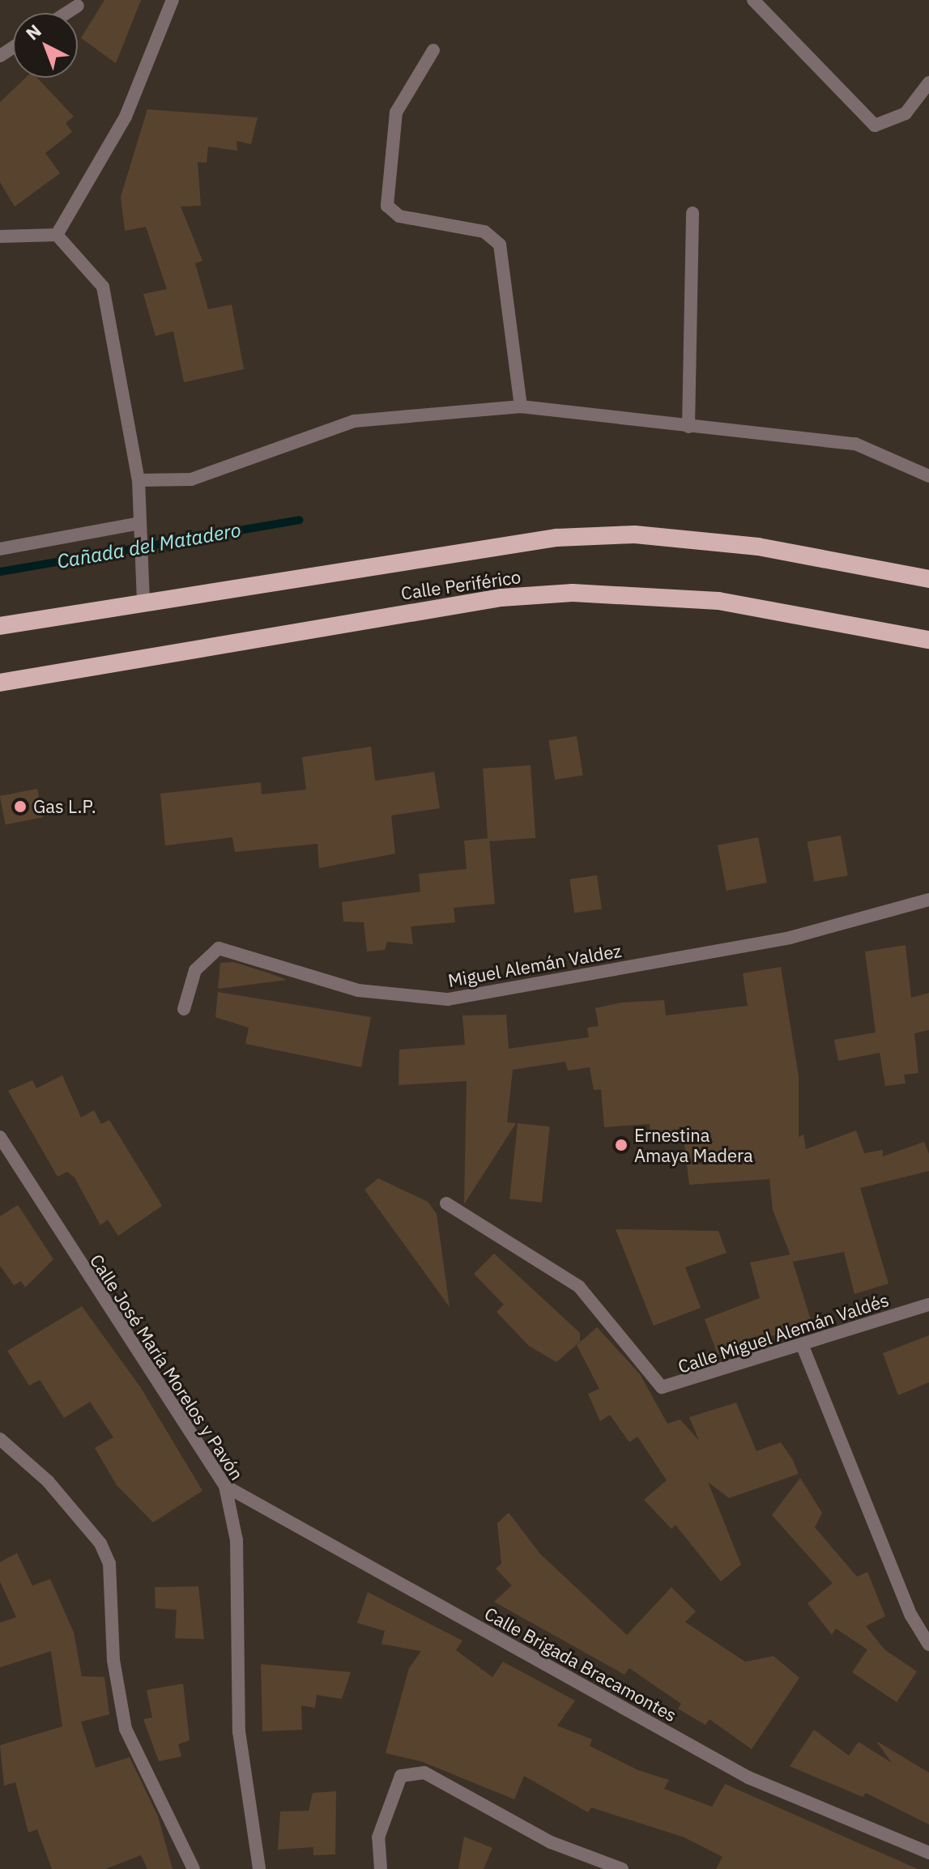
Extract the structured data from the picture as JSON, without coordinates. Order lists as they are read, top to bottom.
{
  "streets": {
    "highway": ["Calle Periférico"],
    "street": [
      "Miguel Alemán Valdez",
      "Calle Miguel Alemán Valdés",
      "Calle José María Morelos y Pavón",
      "Calle Brigada Bracamontes"
    ]
  },
  "crossings": [
    ["Calle José María Morelos y Pavón", "Calle Brigada Bracamontes"]
  ],
  "water": ["Cañada del Matadero"],
  "places": ["Gas L.P.", "Ernestina Amaya Madera"],
  "north": "top left"
}
